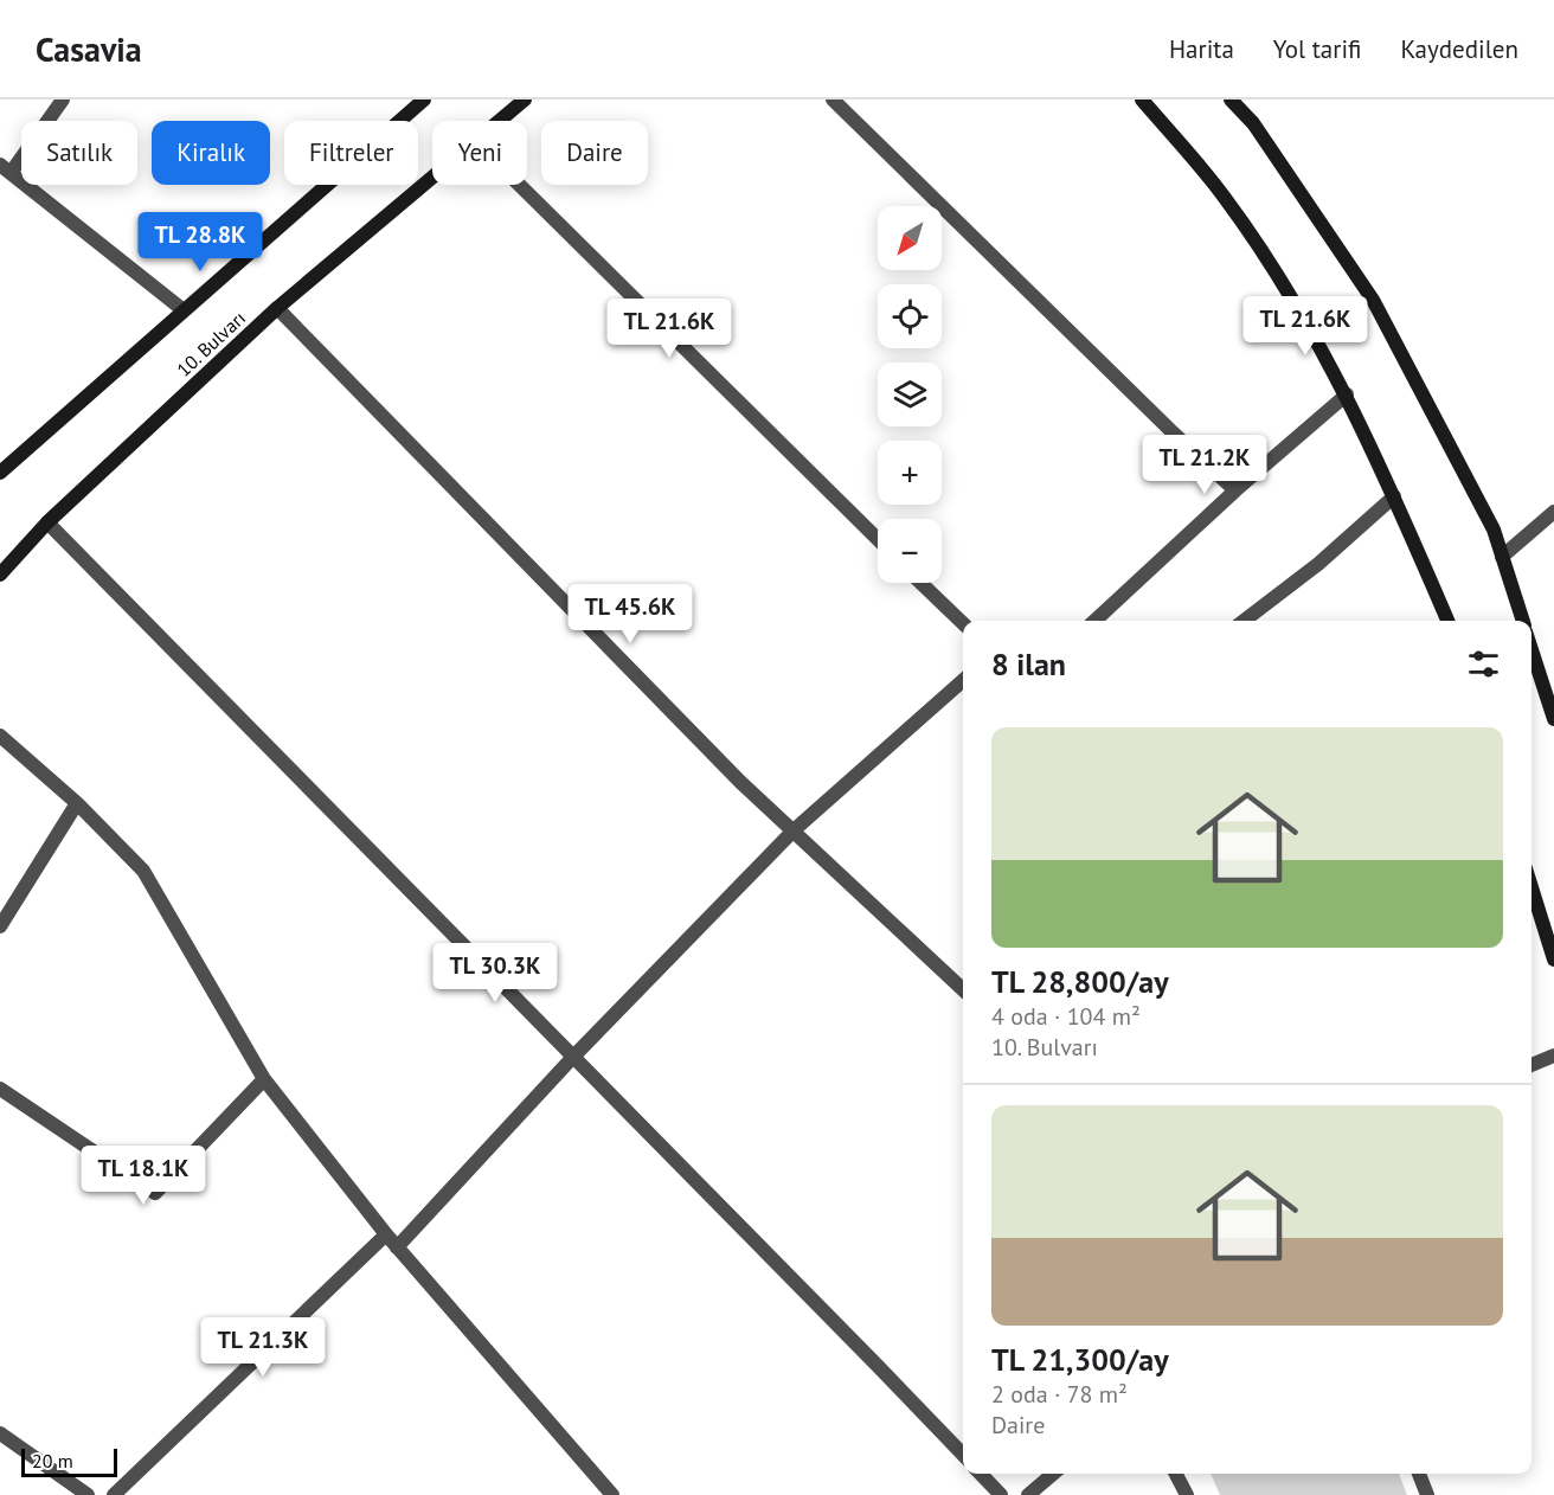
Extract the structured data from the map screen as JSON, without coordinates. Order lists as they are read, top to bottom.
{
  "streets": {
    "main road": ["10. Bulvarı"]
  },
  "scale_bar": "20 m",
  "north": "bottom left",
  "page": {
    "header": "Casavia",
    "nav": ["Harita", "Yol tarifi", "Kaydedilen"],
    "chip": [
      "Satılık",
      "Kiralık",
      "Filtreler",
      "Yeni",
      "Daire"
    ],
    "map_buttons": ["+", "−"],
    "price": [
      "TL 28.8K",
      "TL 21.6K",
      "TL 21.6K",
      "TL 21.2K",
      "TL 45.6K",
      "TL 30.3K",
      "TL 18.1K",
      "TL 21.3K"
    ],
    "heading": "8 ilan",
    "list": [
      {
        "name": "TL 28,800/ay",
        "note": "4 oda · 104 m² · 10. Bulvarı"
      },
      {
        "name": "TL 21,300/ay",
        "note": "2 oda · 78 m² · Daire"
      }
    ],
    "scale": "20 m"
  }
}
